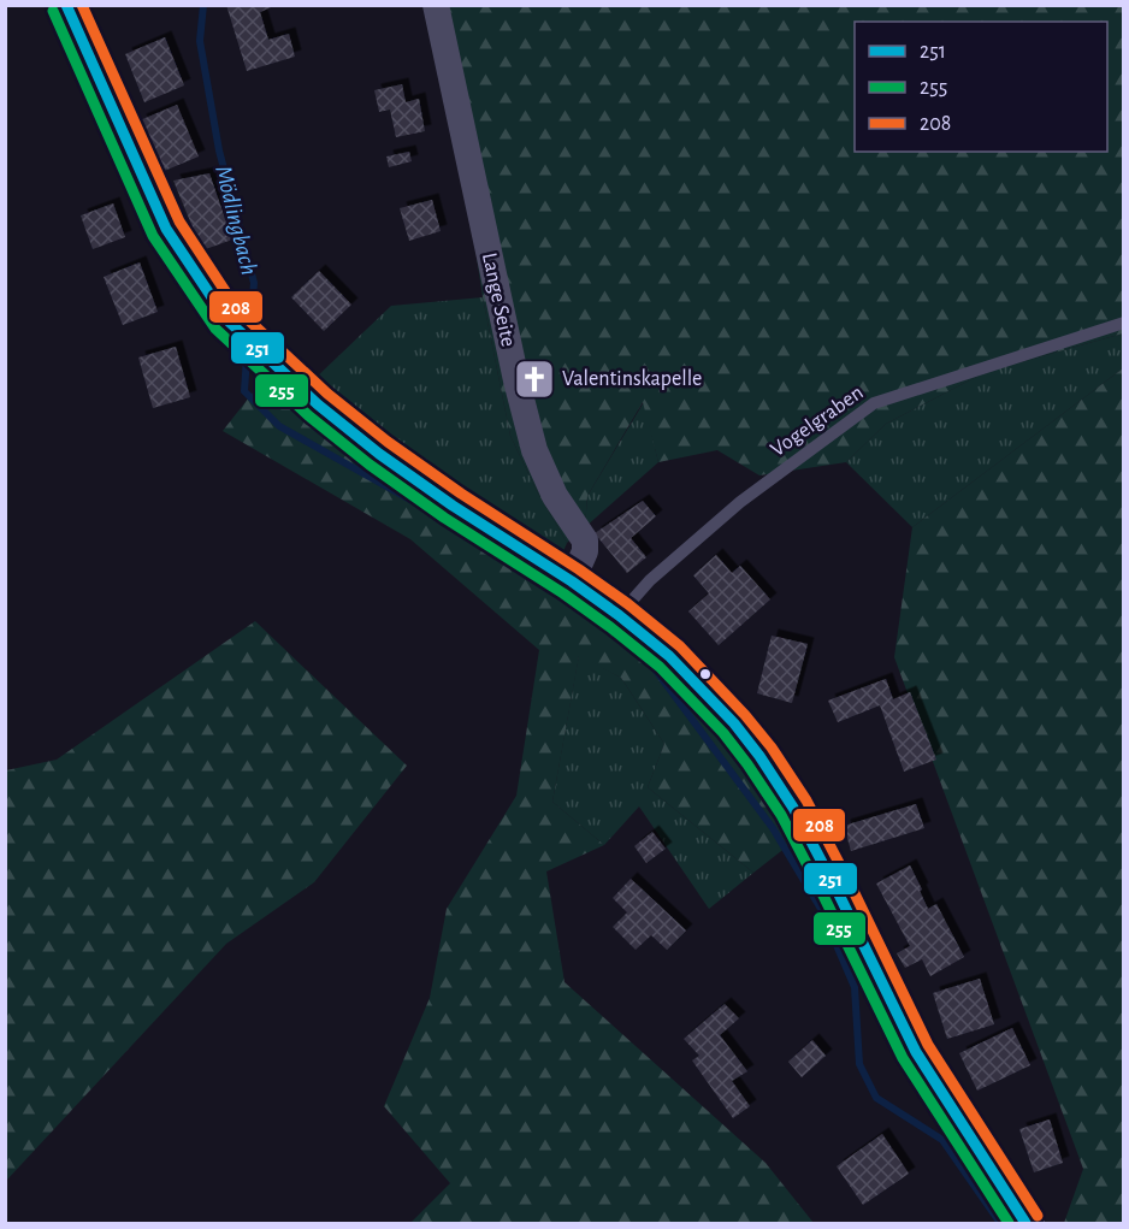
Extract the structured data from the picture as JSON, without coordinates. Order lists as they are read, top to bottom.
{
  "streets": {
    "street": ["Lange Seite"],
    "lane": ["Vogelgraben"]
  },
  "water": ["Mödlingbach"],
  "places": {
    "church": ["Valentinskapelle"]
  },
  "lines": ["transit line 251", "transit line 208", "transit line 255"],
  "legend": ["251", "255", "208"]
}
